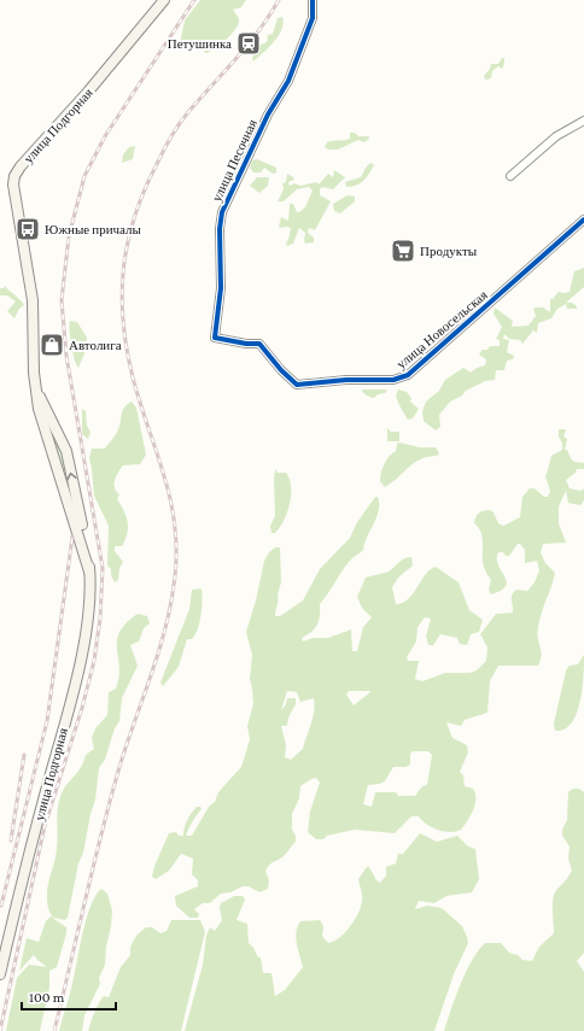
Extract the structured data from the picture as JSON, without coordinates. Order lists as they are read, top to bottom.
{
  "streets": {
    "main road": ["улица Подгорная"],
    "street": ["улица Песочная", "улица Новосельская"]
  },
  "crossings": [
    ["улица Песочная", "улица Новосельская"]
  ],
  "places": {
    "station": ["Петушинка"],
    "bus stop": ["Южные причалы"],
    "supermarket": ["Продукты"],
    "shop": ["Автолига"]
  },
  "scale_bar": "100 m"
}
